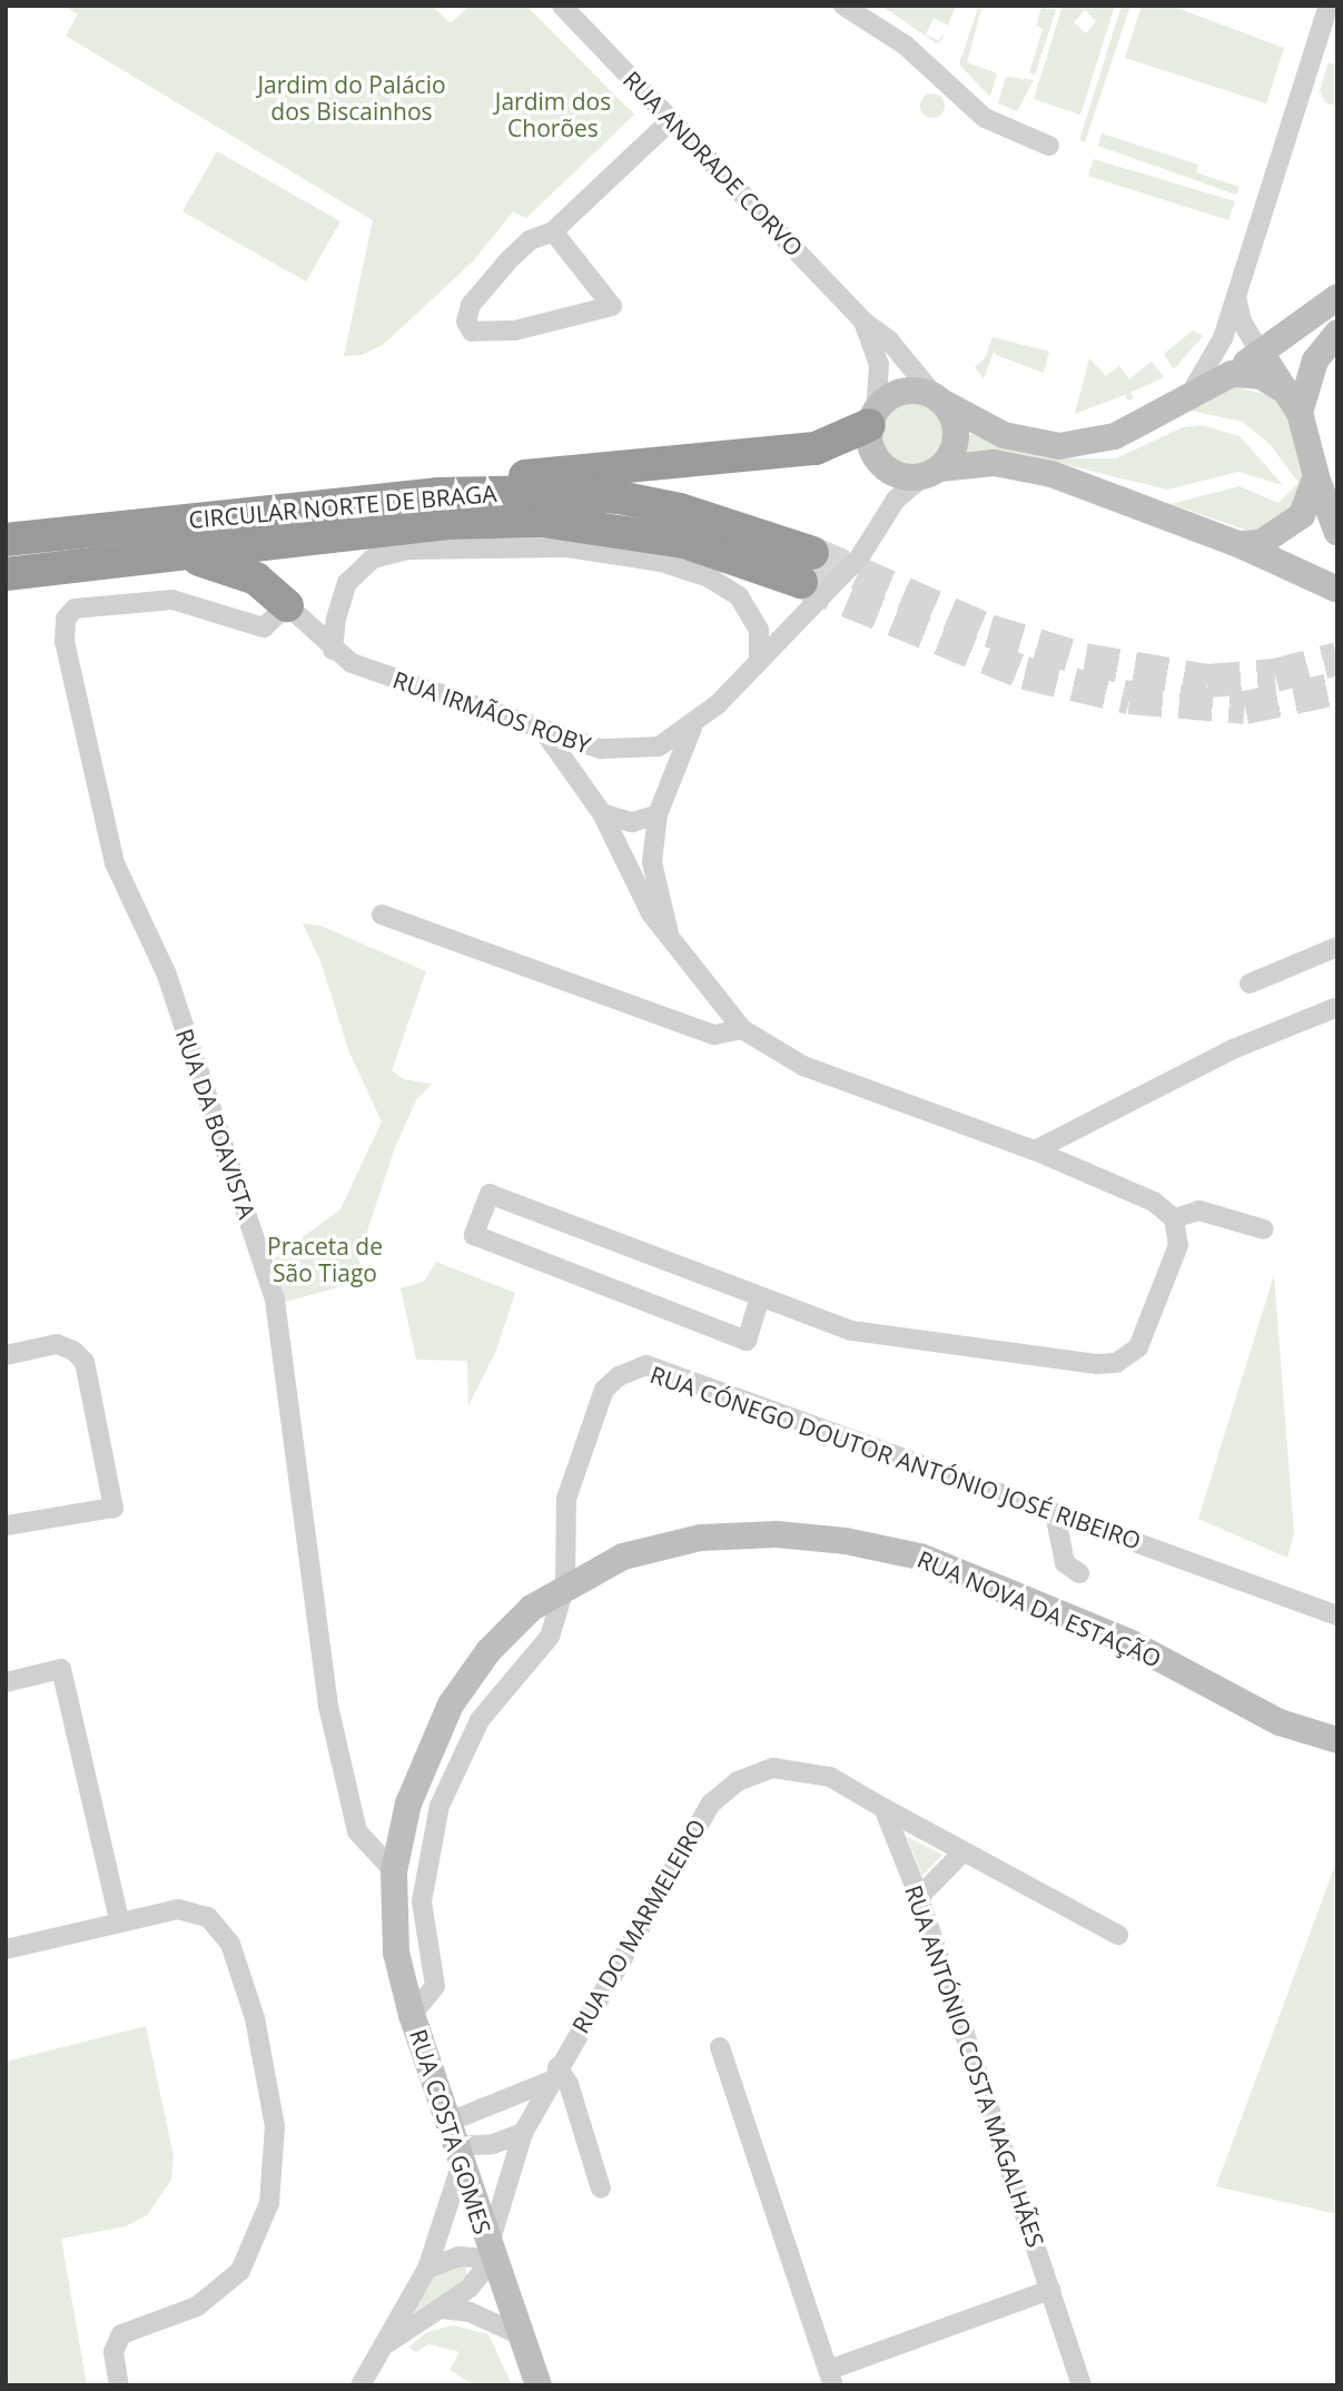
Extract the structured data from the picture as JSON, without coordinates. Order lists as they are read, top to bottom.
{
  "streets": {
    "highway": ["CIRCULAR NORTE DE BRAGA"],
    "street": [
      "RUA ANDRADE CORVO",
      "RUA IRMÃOS ROBY",
      "RUA DA BOAVISTA",
      "RUA CÓNEGO DOUTOR ANTÓNIO JOSÉ RIBEIRO",
      "RUA NOVA DA ESTAÇÃO",
      "RUA DO MARMELEIRO",
      "RUA ANTÓNIO COSTA MAGALHÃES",
      "RUA COSTA GOMES"
    ]
  },
  "crossings": [
    ["RUA ANDRADE CORVO", "RUA IRMÃOS ROBY"],
    ["RUA IRMÃOS ROBY", "RUA DA BOAVISTA"],
    ["RUA DA BOAVISTA", "RUA NOVA DA ESTAÇÃO"],
    ["RUA DA BOAVISTA", "RUA COSTA GOMES"],
    ["RUA CÓNEGO DOUTOR ANTÓNIO JOSÉ RIBEIRO", "RUA NOVA DA ESTAÇÃO"],
    ["RUA CÓNEGO DOUTOR ANTÓNIO JOSÉ RIBEIRO", "RUA COSTA GOMES"],
    ["RUA NOVA DA ESTAÇÃO", "RUA COSTA GOMES"],
    ["RUA DO MARMELEIRO", "RUA ANTÓNIO COSTA MAGALHÃES"],
    ["RUA DO MARMELEIRO", "RUA COSTA GOMES"]
  ],
  "parks": ["Jardim do Palácio dos Biscainhos", "Jardim dos Chorões", "Praceta de São Tiago"]
}
